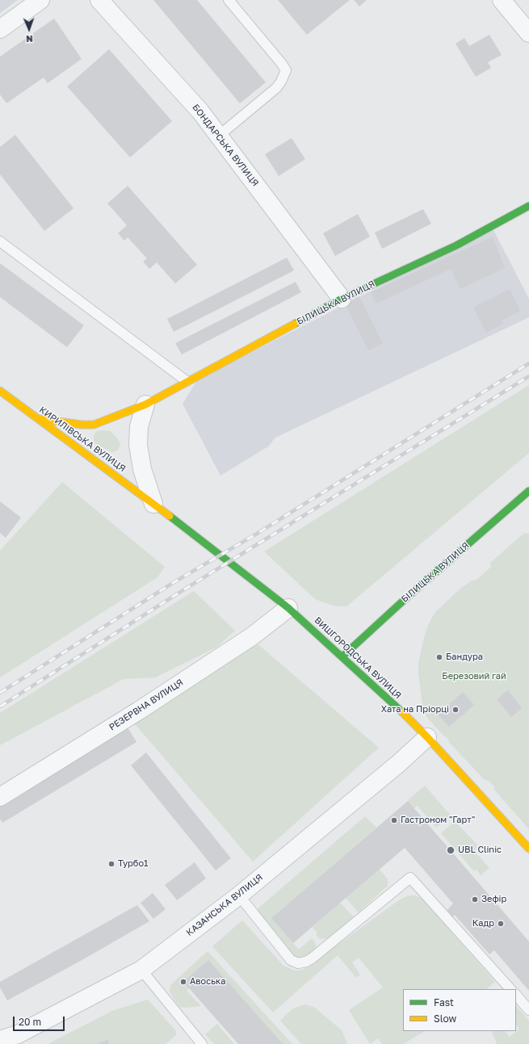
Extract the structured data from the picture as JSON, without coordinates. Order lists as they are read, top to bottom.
{
  "streets": {
    "main road": ["БІЛИЦЬКА ВУЛИЦЯ", "КИРИЛІВСЬКА ВУЛИЦЯ", "ВИШГОРОДСЬКА ВУЛИЦЯ"],
    "street": ["БОНДАРСЬКА ВУЛИЦЯ", "РЕЗЕРВНА ВУЛИЦЯ", "КАЗАНСЬКА ВУЛИЦЯ"]
  },
  "crossings": [
    ["БОНДАРСЬКА ВУЛИЦЯ", "БІЛИЦЬКА ВУЛИЦЯ"],
    ["БІЛИЦЬКА ВУЛИЦЯ", "КИРИЛІВСЬКА ВУЛИЦЯ"],
    ["БІЛИЦЬКА ВУЛИЦЯ", "ВИШГОРОДСЬКА ВУЛИЦЯ"],
    ["КИРИЛІВСЬКА ВУЛИЦЯ", "ВИШГОРОДСЬКА ВУЛИЦЯ"],
    ["ВИШГОРОДСЬКА ВУЛИЦЯ", "РЕЗЕРВНА ВУЛИЦЯ"],
    ["ВИШГОРОДСЬКА ВУЛИЦЯ", "КАЗАНСЬКА ВУЛИЦЯ"]
  ],
  "parks": ["Березовий гай"],
  "places": [
    "Бандура",
    "Хата на Пріорці",
    "Гастроном \"Гарт\"",
    "UBL Clinic",
    "Турбо1",
    "Зефір",
    "Кадр",
    "Авоська"
  ],
  "legend": ["Fast", "Slow"],
  "scale_bar": "20 m",
  "north": "bottom"
}
